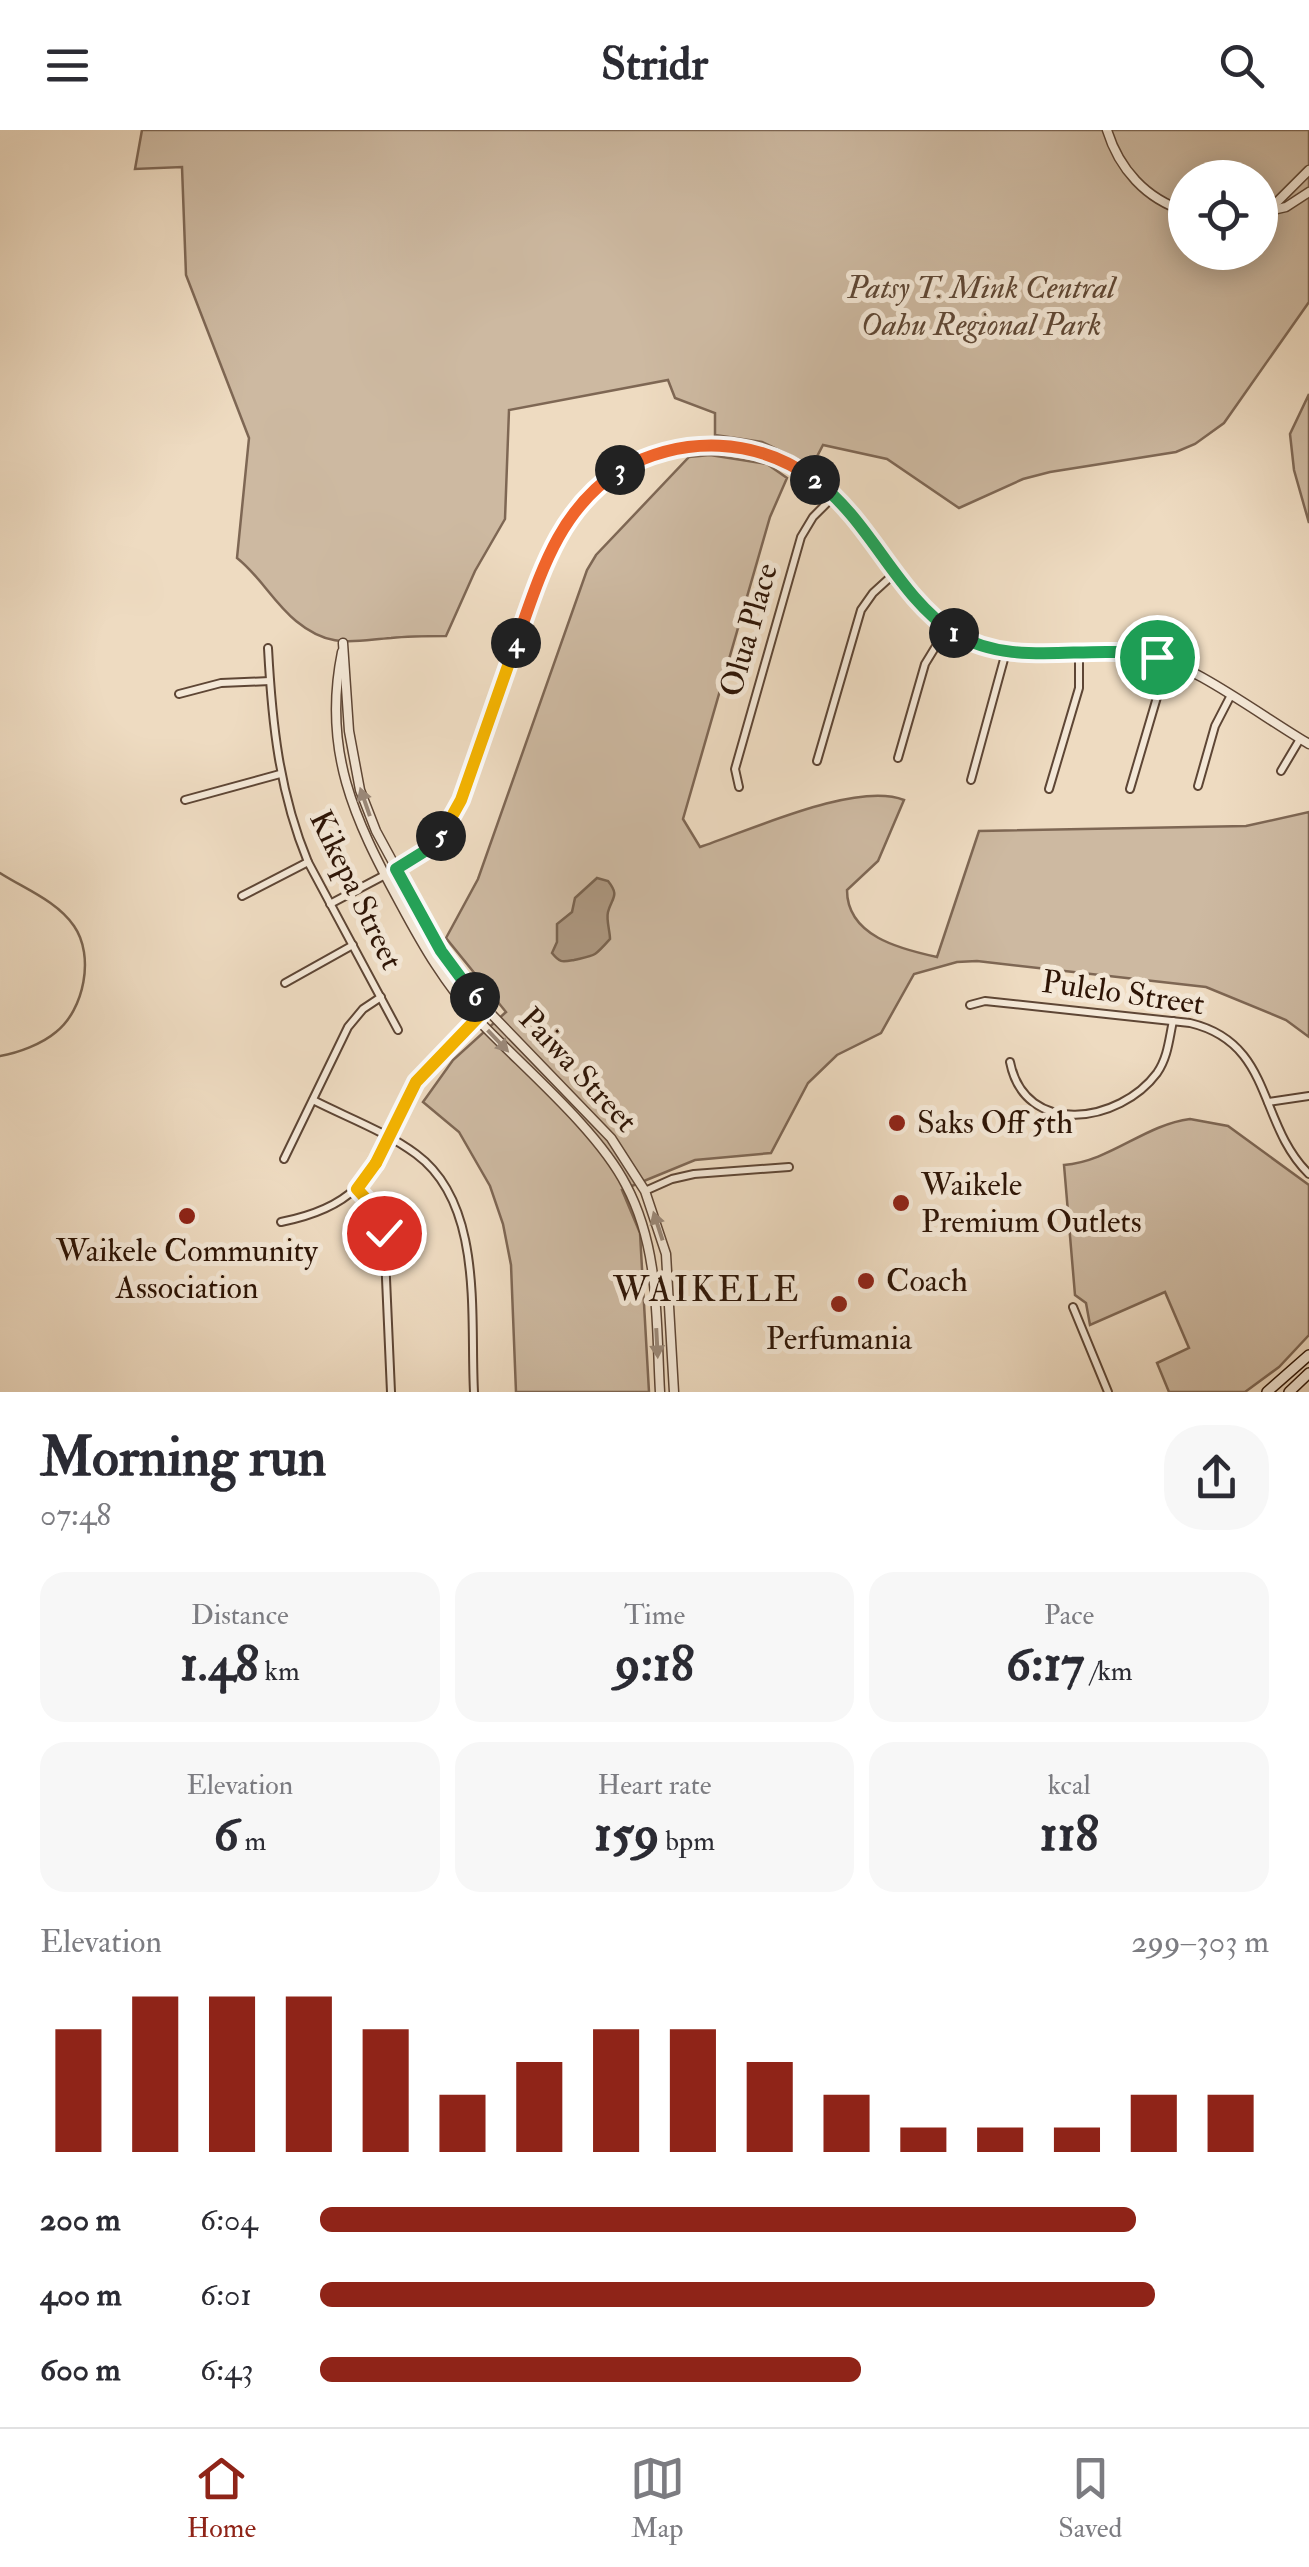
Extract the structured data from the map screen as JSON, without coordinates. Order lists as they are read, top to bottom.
{
  "streets": {
    "street": [
      "Olua Place",
      "Kikepa Street",
      "Pulelo Street",
      "Paiwa Street"
    ]
  },
  "districts": ["WAIKELE"],
  "parks": ["Patsy T. Mink Central Oahu Regional Park"],
  "places": [
    "Saks Off 5th",
    "Waikele Premium Outlets",
    "Waikele Community Association",
    "Coach",
    "Perfumania"
  ],
  "page": {
    "header": "Stridr",
    "pins": [
      "3",
      "2",
      "1",
      "4",
      "5",
      "6"
    ],
    "heading": ["Morning run", "07:48"],
    "stats": [
      ["Distance", "1.48 km"],
      ["Time", "9:18"],
      ["Pace", "6:17 /km"],
      ["Elevation", "6 m"],
      ["Heart rate", "159 bpm"],
      ["kcal", "118"]
    ],
    "chart": ["Elevation", "299–303 m"],
    "list": [
      {
        "name": "200 m",
        "note": "6:04"
      },
      {
        "name": "400 m",
        "note": "6:01"
      },
      {
        "name": "600 m",
        "note": "6:43"
      }
    ],
    "tabs": ["Home", "Map", "Saved"]
  }
}
